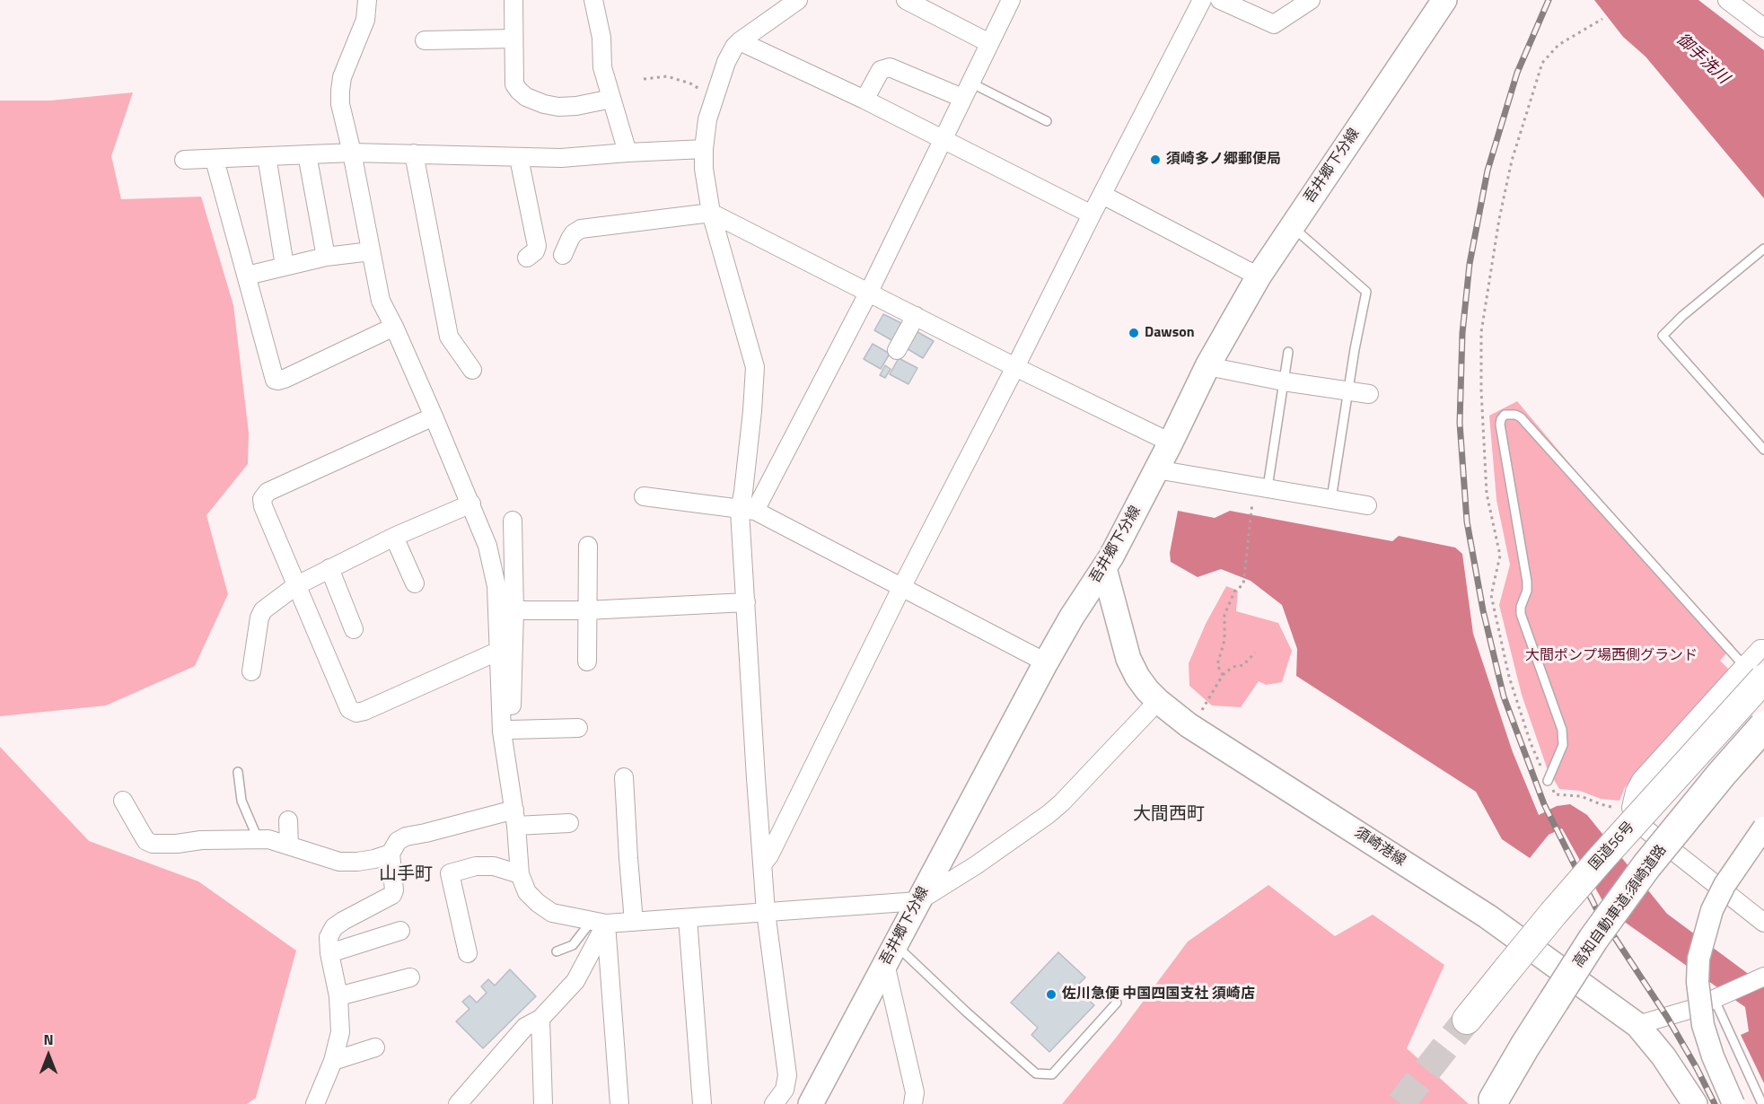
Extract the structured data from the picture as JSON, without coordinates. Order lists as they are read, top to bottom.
{
  "streets": {
    "highway": ["国道56号", "高知自動車道;須崎道路"],
    "main road": ["吾井郷下分線", "須崎港線"]
  },
  "crossings": [
    ["吾井郷下分線", "須崎港線"]
  ],
  "districts": ["大間西町", "山手町"],
  "water": ["御手洗川"],
  "parks": ["大間ポンプ場西側グランド"],
  "places": ["須崎多ノ郷郵便局", "Dawson", "佐川急便 中国四国支社 須崎店"],
  "north": "top"
}
